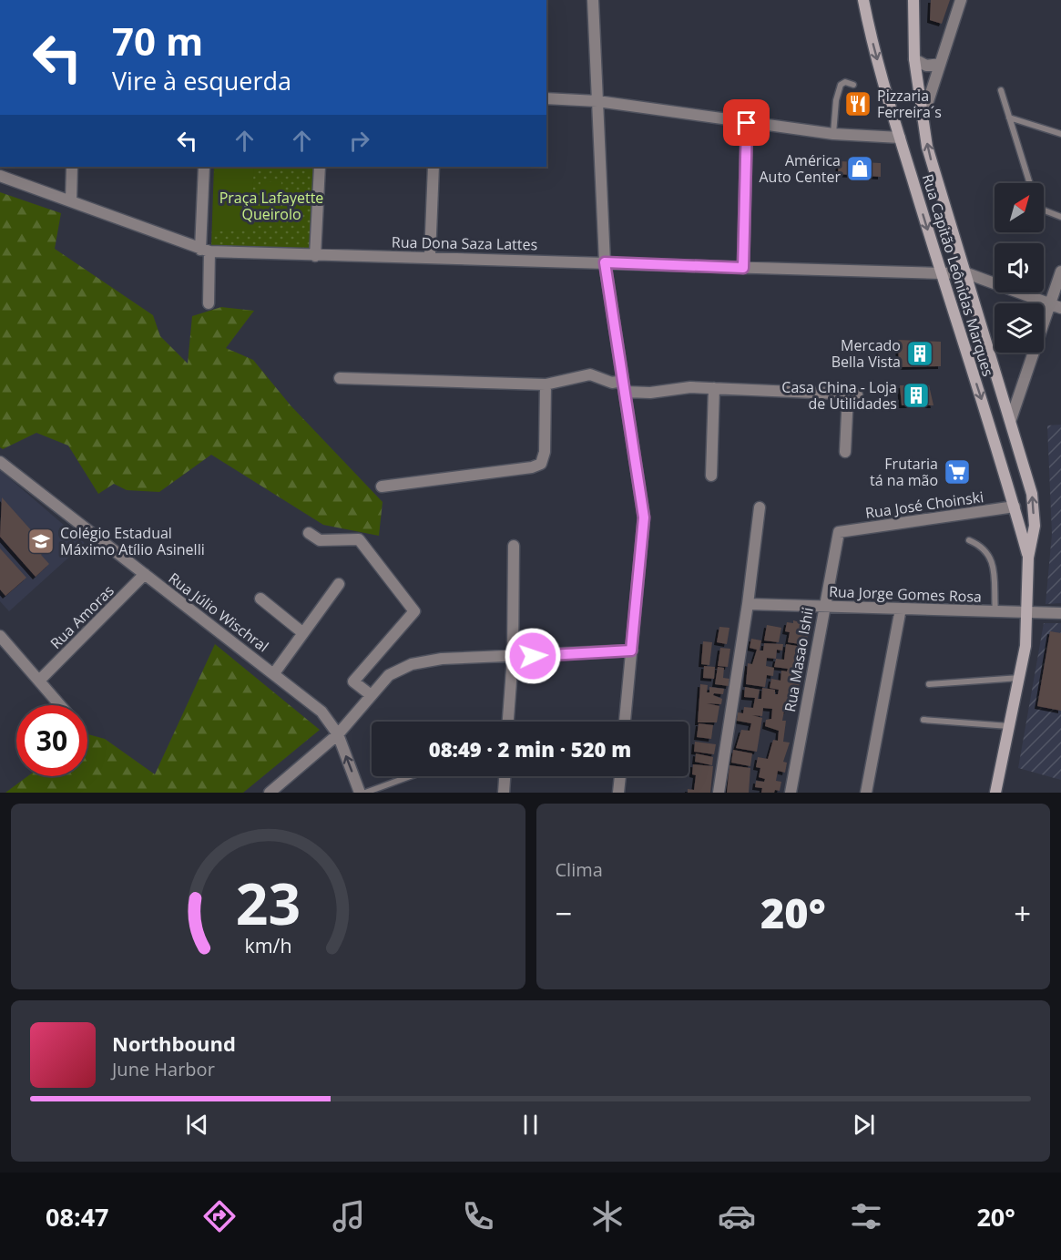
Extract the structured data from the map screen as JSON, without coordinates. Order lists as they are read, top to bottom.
{
  "streets": {
    "main road": ["Rua Capitão Leônidas Marques"],
    "street": [
      "Rua Dona Saza Lattes",
      "Rua José Choinski",
      "Rua Jorge Gomes Rosa",
      "Rua Júlio Wischral",
      "Rua Amoras",
      "Rua Masao Ishii"
    ]
  },
  "crossings": [
    ["Rua Dona Saza Lattes", "Rua Capitão Leônidas Marques"],
    ["Rua Capitão Leônidas Marques", "Rua José Choinski"],
    ["Rua Capitão Leônidas Marques", "Rua Jorge Gomes Rosa"],
    ["Rua José Choinski", "Rua Masao Ishii"],
    ["Rua Jorge Gomes Rosa", "Rua Masao Ishii"],
    ["Rua Júlio Wischral", "Rua Amoras"]
  ],
  "parks": ["Praça Lafayette Queirolo"],
  "places": {
    "restaurant": ["Pizzaria Ferreira´s"],
    "shop": ["América Auto Center"],
    "building": ["Mercado Bella Vista", "Casa China - Loja de Utilidades"],
    "supermarket": ["Frutaria tá na mão"],
    "school or university": ["Colégio Estadual Máximo Atílio Asinelli"]
  },
  "north": "top right",
  "page": {
    "turn": ["70 m", "Vire à esquerda"],
    "limit": "30",
    "trip": "08:49 · 2 min · 520 m",
    "tile": "Clima",
    "heat": ["−", "20°", "+"],
    "song": ["Northbound", "June Harbor"],
    "tabs": ["08:47", "20°"],
    "gauge": ["23", "km/h"]
  }
}
